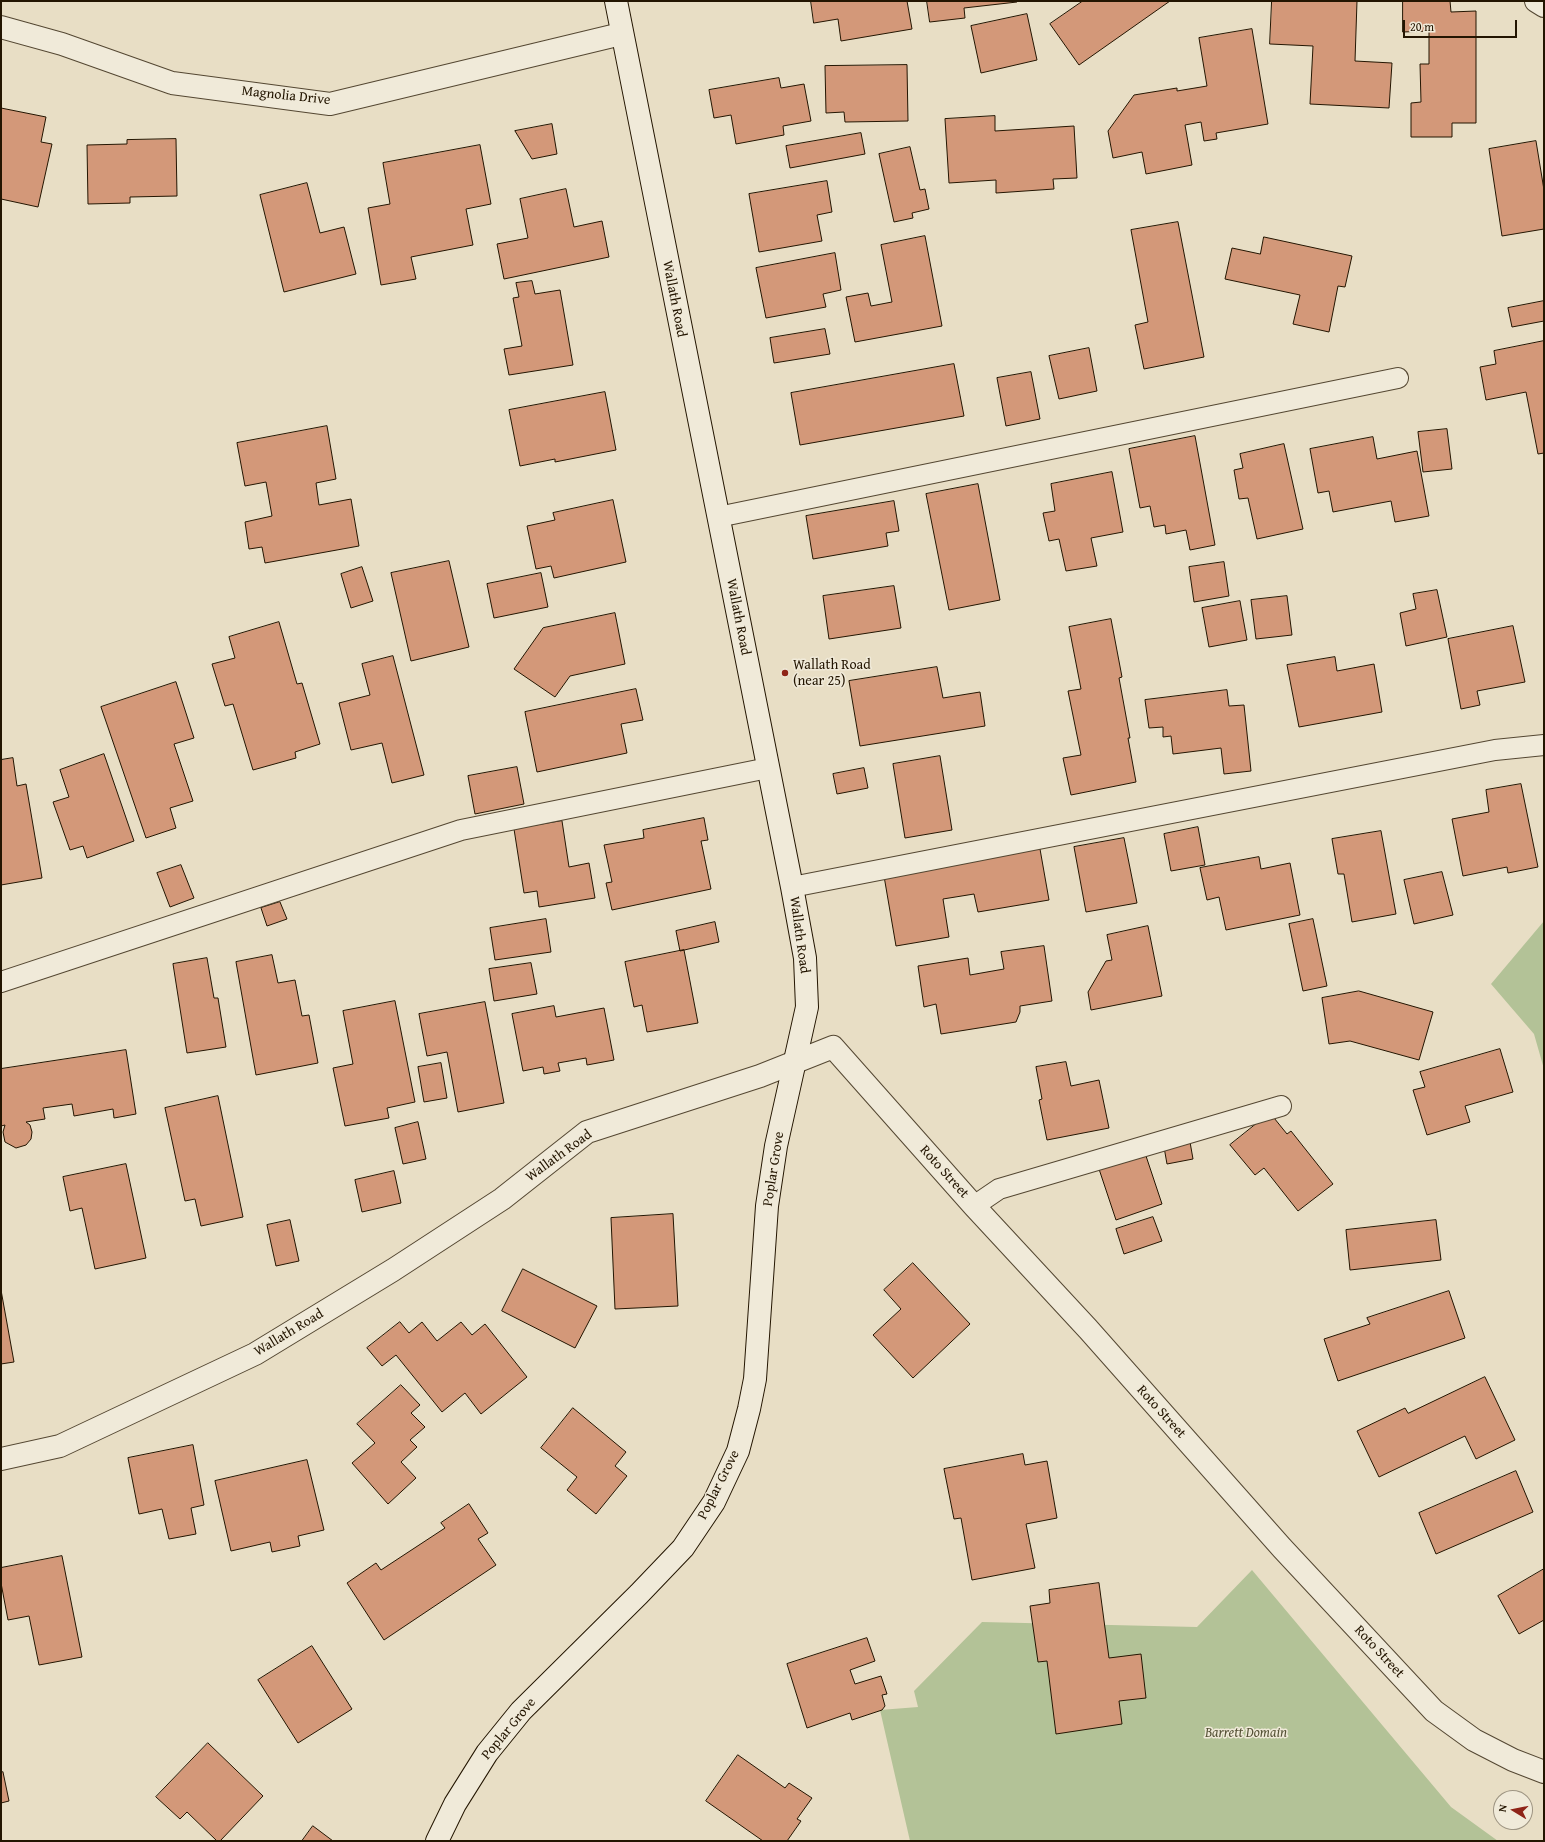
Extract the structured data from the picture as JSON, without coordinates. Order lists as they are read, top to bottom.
{
  "streets": {
    "street": [
      "Magnolia Drive",
      "Wallath Road",
      "Poplar Grove",
      "Roto Street"
    ]
  },
  "crossings": [
    ["Magnolia Drive", "Wallath Road"],
    ["Wallath Road", "Poplar Grove"],
    ["Wallath Road", "Roto Street"],
    ["Poplar Grove", "Roto Street"]
  ],
  "parks": ["Barrett Domain"],
  "places": ["Wallath Road (near 25)"],
  "scale_bar": "20 m",
  "north": "left"
}
